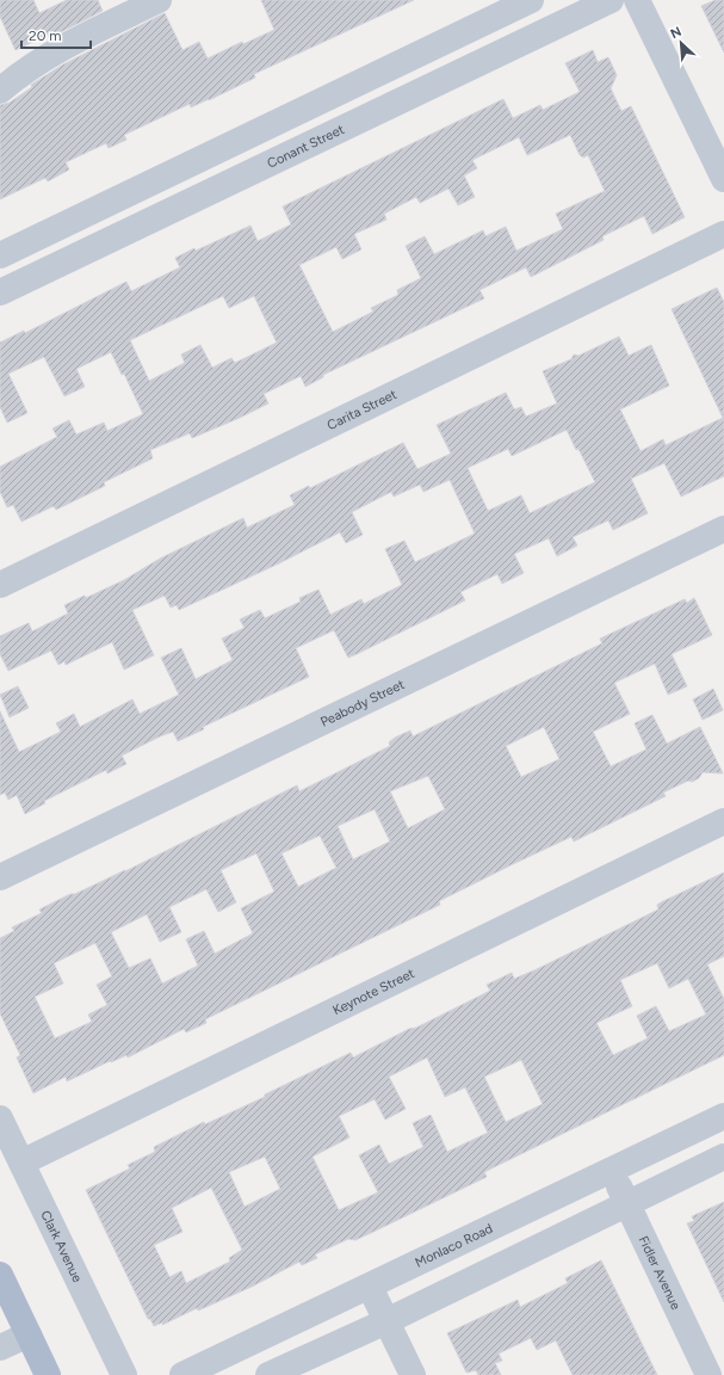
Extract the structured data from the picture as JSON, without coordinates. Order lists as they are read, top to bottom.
{
  "streets": {
    "street": [
      "Conant Street",
      "Carita Street",
      "Peabody Street",
      "Keynote Street",
      "Clark Avenue",
      "Monlaco Road",
      "Fidler Avenue"
    ]
  },
  "crossings": [
    ["Keynote Street", "Clark Avenue"],
    ["Monlaco Road", "Fidler Avenue"]
  ],
  "scale_bar": "20 m",
  "north": "top left"
}
